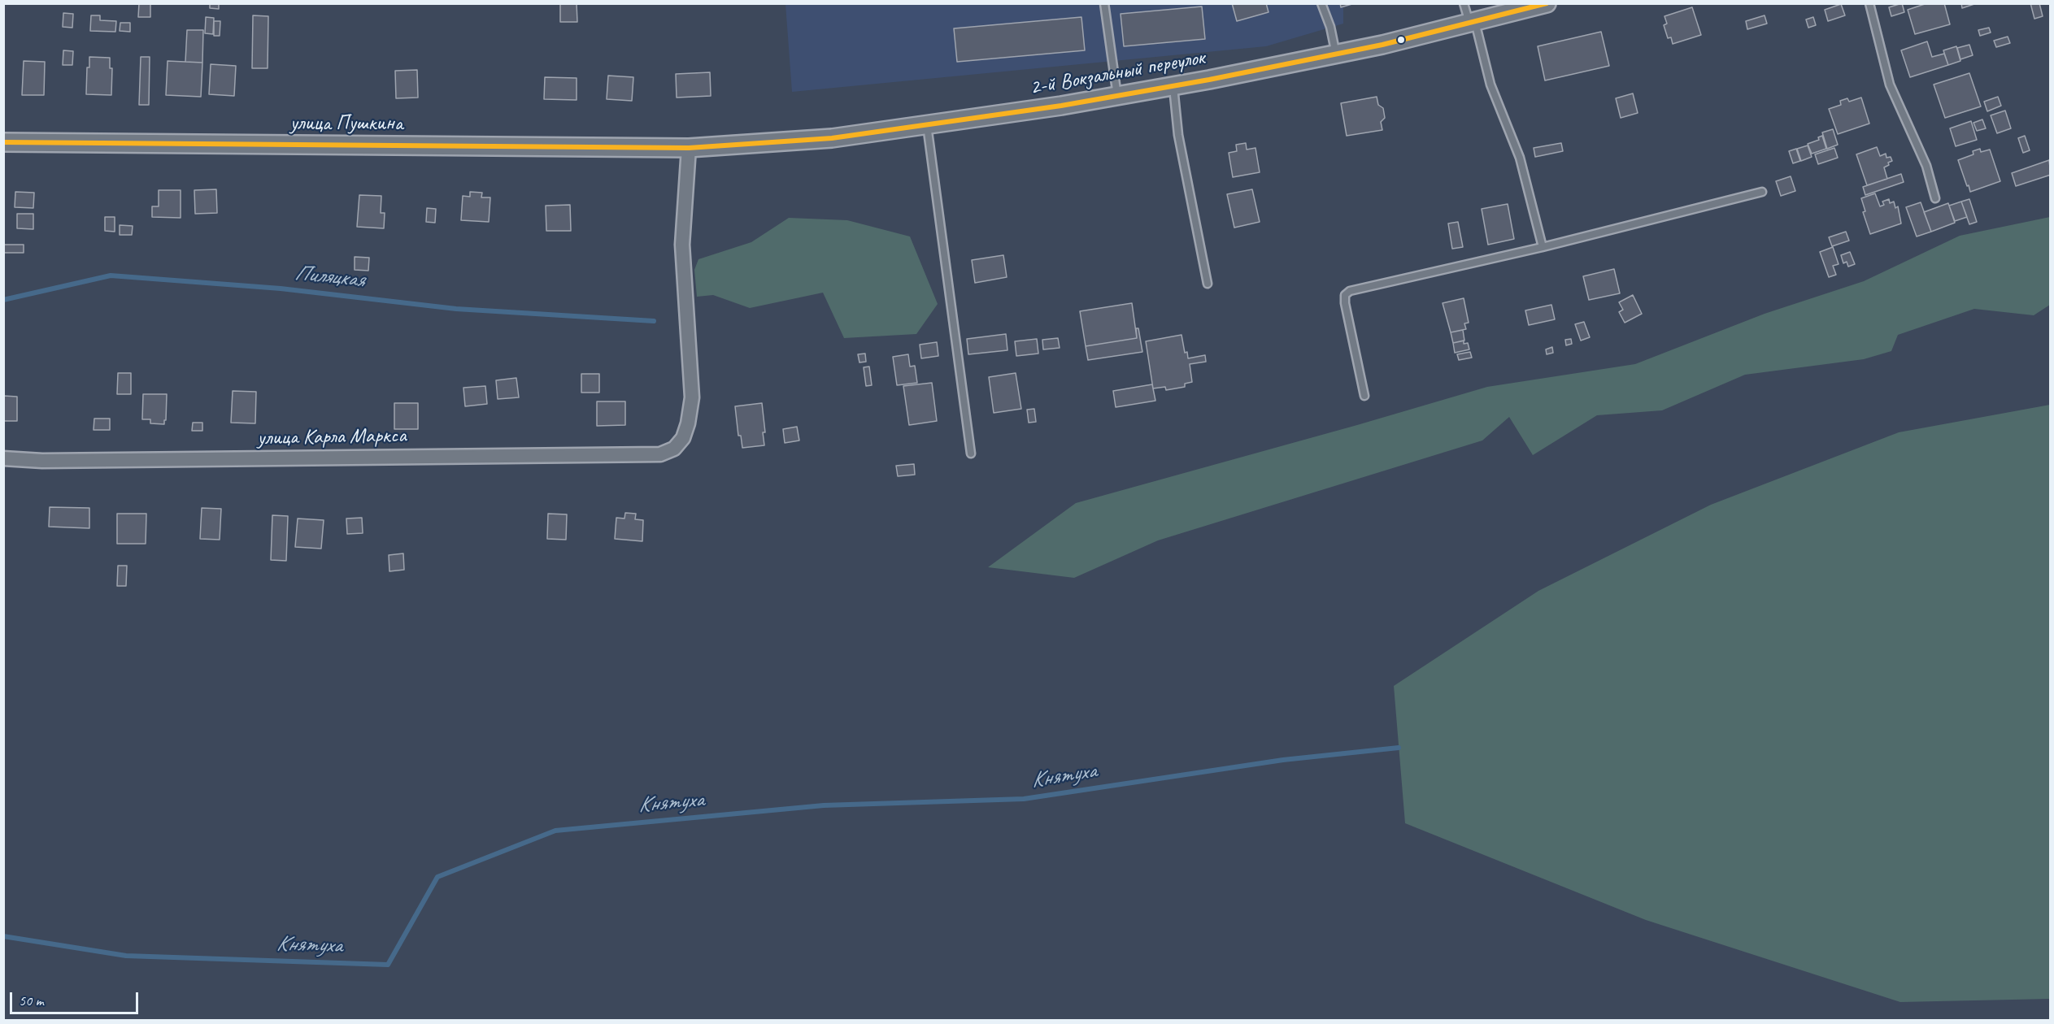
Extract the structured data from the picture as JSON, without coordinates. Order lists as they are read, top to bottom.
{
  "streets": {
    "street": ["2-й Вокзальный переулок", "улица Пушкина", "улица Карла Маркса"]
  },
  "crossings": [
    ["2-й Вокзальный переулок", "улица Пушкина"],
    ["2-й Вокзальный переулок", "улица Карла Маркса"],
    ["улица Пушкина", "улица Карла Маркса"]
  ],
  "water": ["Пиляцкая", "Княтуха"],
  "scale_bar": "50 m"
}
